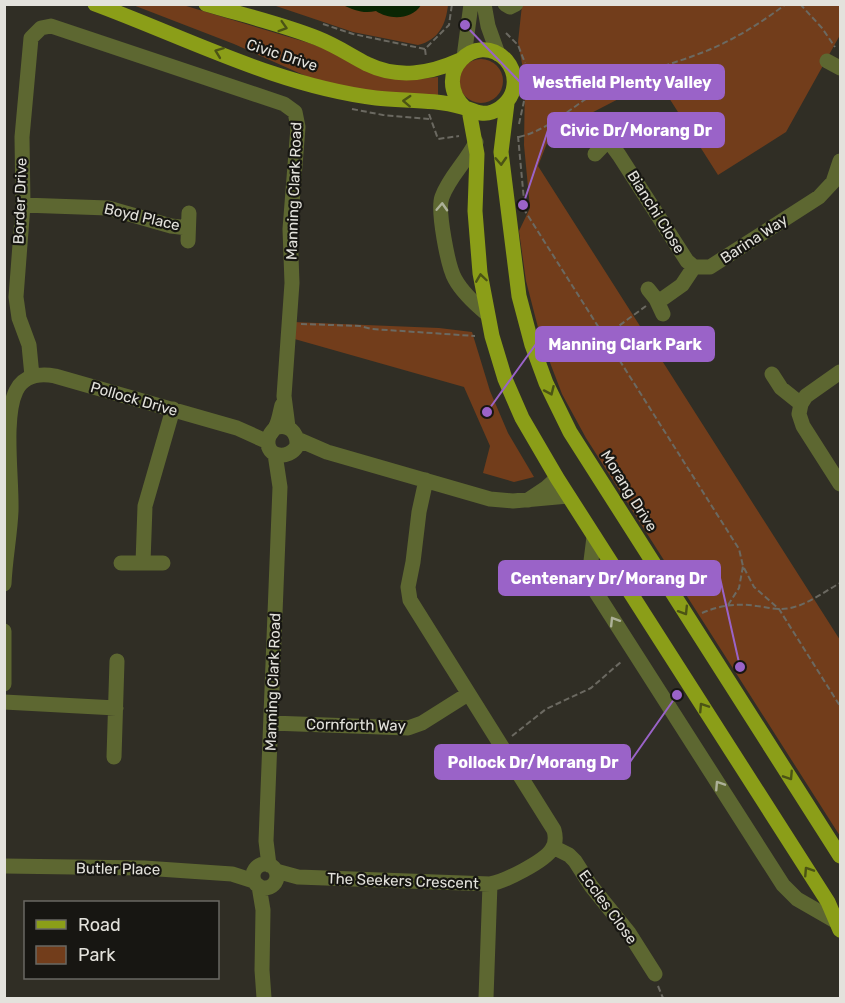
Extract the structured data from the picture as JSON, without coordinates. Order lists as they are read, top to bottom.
{
  "streets": {
    "main road": ["Civic Drive", "Morang Drive"],
    "street": [
      "Manning Clark Road",
      "Border Drive",
      "Bianchi Close",
      "Boyd Place",
      "Barina Way",
      "Pollock Drive",
      "Cornforth Way",
      "Butler Place",
      "The Seekers Crescent",
      "Eccles Close"
    ]
  },
  "crossings": [
    ["Civic Drive", "Morang Drive"],
    ["Manning Clark Road", "Border Drive"],
    ["Manning Clark Road", "Pollock Drive"],
    ["Manning Clark Road", "Cornforth Way"],
    ["Manning Clark Road", "Butler Place"],
    ["Manning Clark Road", "The Seekers Crescent"],
    ["Border Drive", "Boyd Place"],
    ["Border Drive", "Pollock Drive"],
    ["Bianchi Close", "Barina Way"],
    ["Butler Place", "The Seekers Crescent"],
    ["The Seekers Crescent", "Eccles Close"]
  ],
  "places": [
    "Westfield Plenty Valley",
    "Civic Dr/Morang Dr",
    "Manning Clark Park",
    "Centenary Dr/Morang Dr",
    "Pollock Dr/Morang Dr"
  ],
  "legend": ["Road", "Park"]
}
